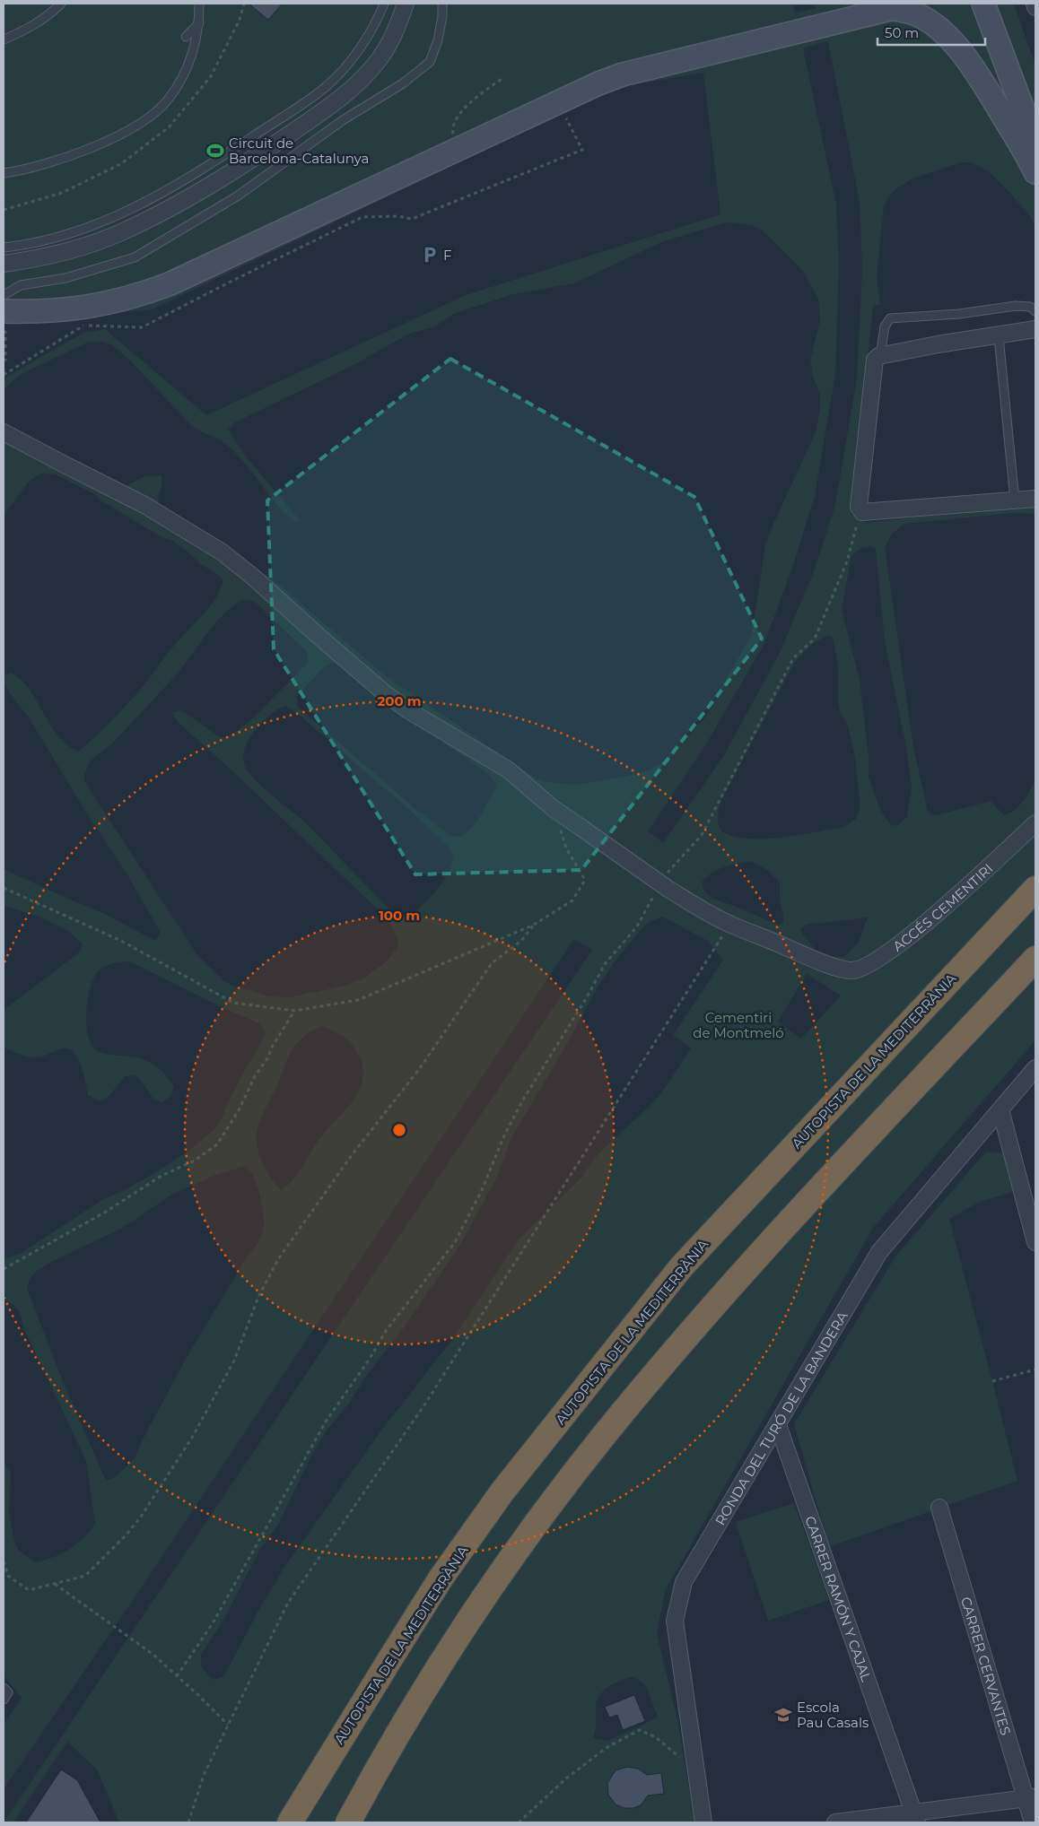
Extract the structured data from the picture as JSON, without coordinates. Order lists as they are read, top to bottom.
{
  "streets": {
    "highway": ["AUTOPISTA DE LA MEDITERRÀNIA"],
    "street": [
      "ACCÉS CEMENTIRI",
      "RONDA DEL TURÓ DE LA BANDERA",
      "CARRER RAMÓN Y CAJAL",
      "CARRER CERVANTES"
    ]
  },
  "crossings": [
    ["RONDA DEL TURÓ DE LA BANDERA", "CARRER RAMÓN Y CAJAL"]
  ],
  "parks": ["Cementiri de Montmeló"],
  "places": {
    "sports": ["Circuit de Barcelona-Catalunya"],
    "parking": ["F"],
    "school or university": ["Escola Pau Casals"]
  },
  "scale_bar": "50 m",
  "rings": ["200 m", "100 m"]
}
